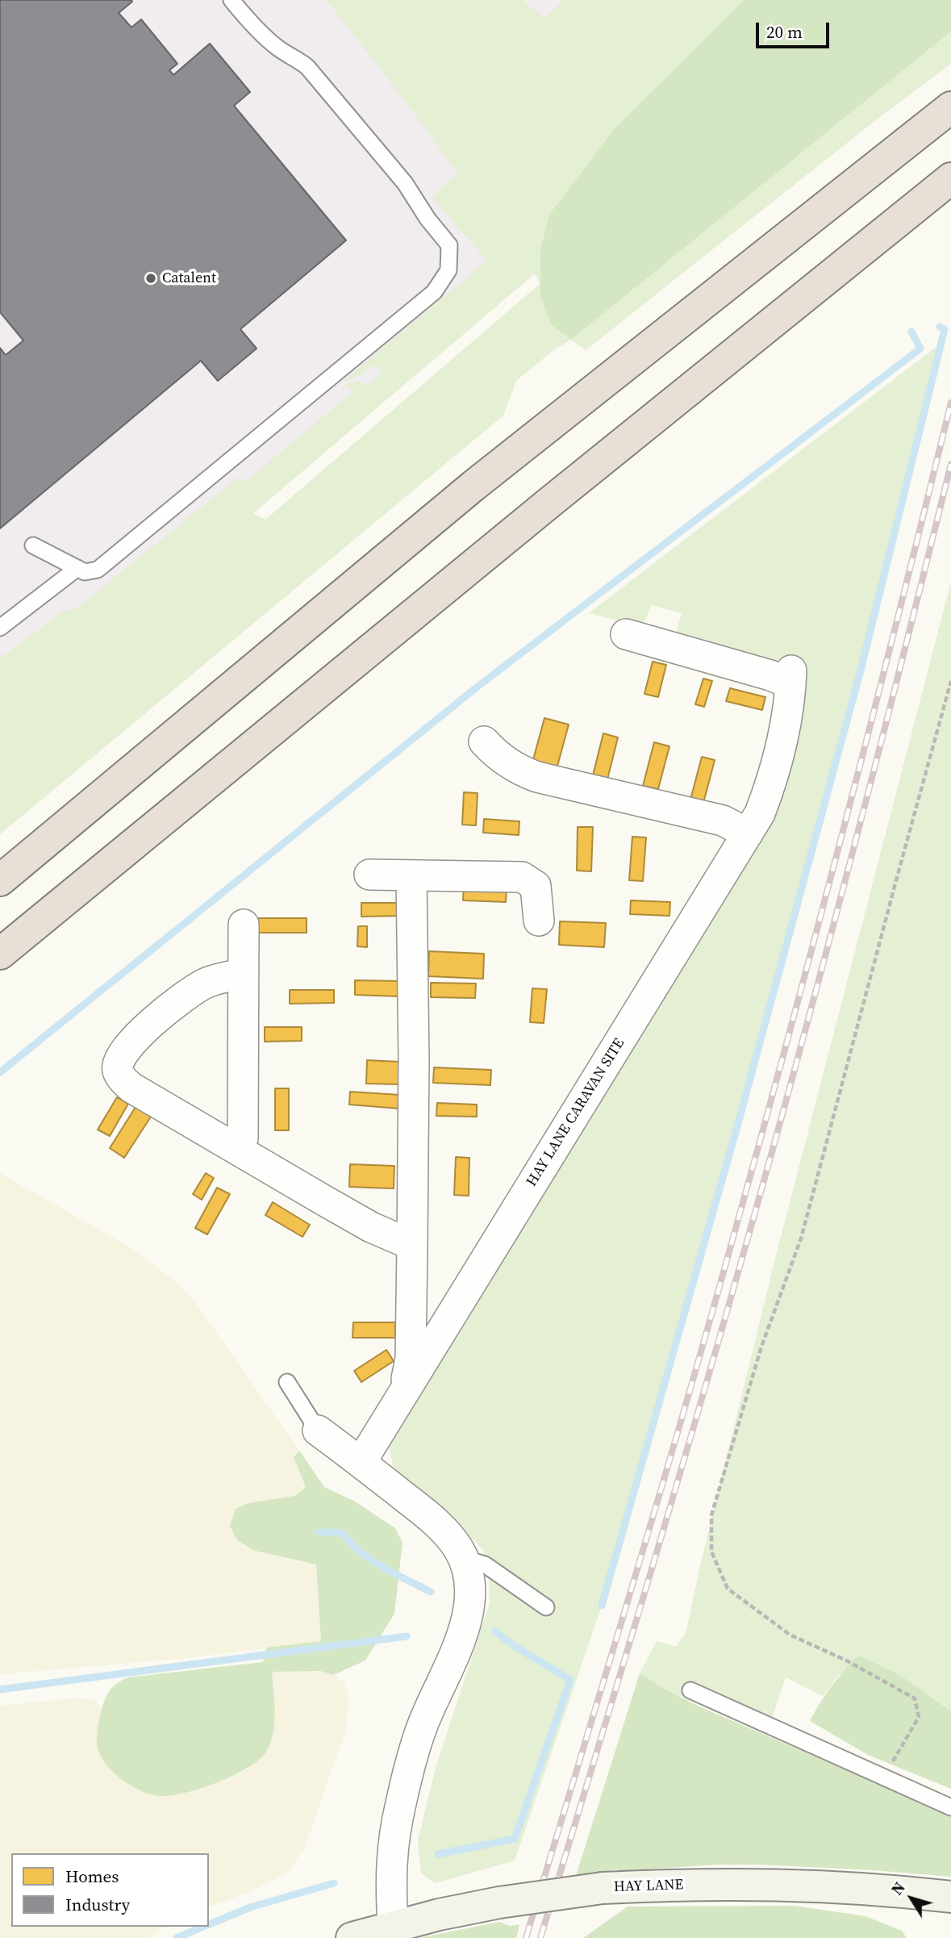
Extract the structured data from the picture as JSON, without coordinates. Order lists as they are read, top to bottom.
{
  "streets": {
    "main road": ["HAY LANE"],
    "street": ["HAY LANE CARAVAN SITE"]
  },
  "places": ["Catalent"],
  "legend": ["Homes", "Industry"],
  "scale_bar": "20 m",
  "north": "top left"
}
